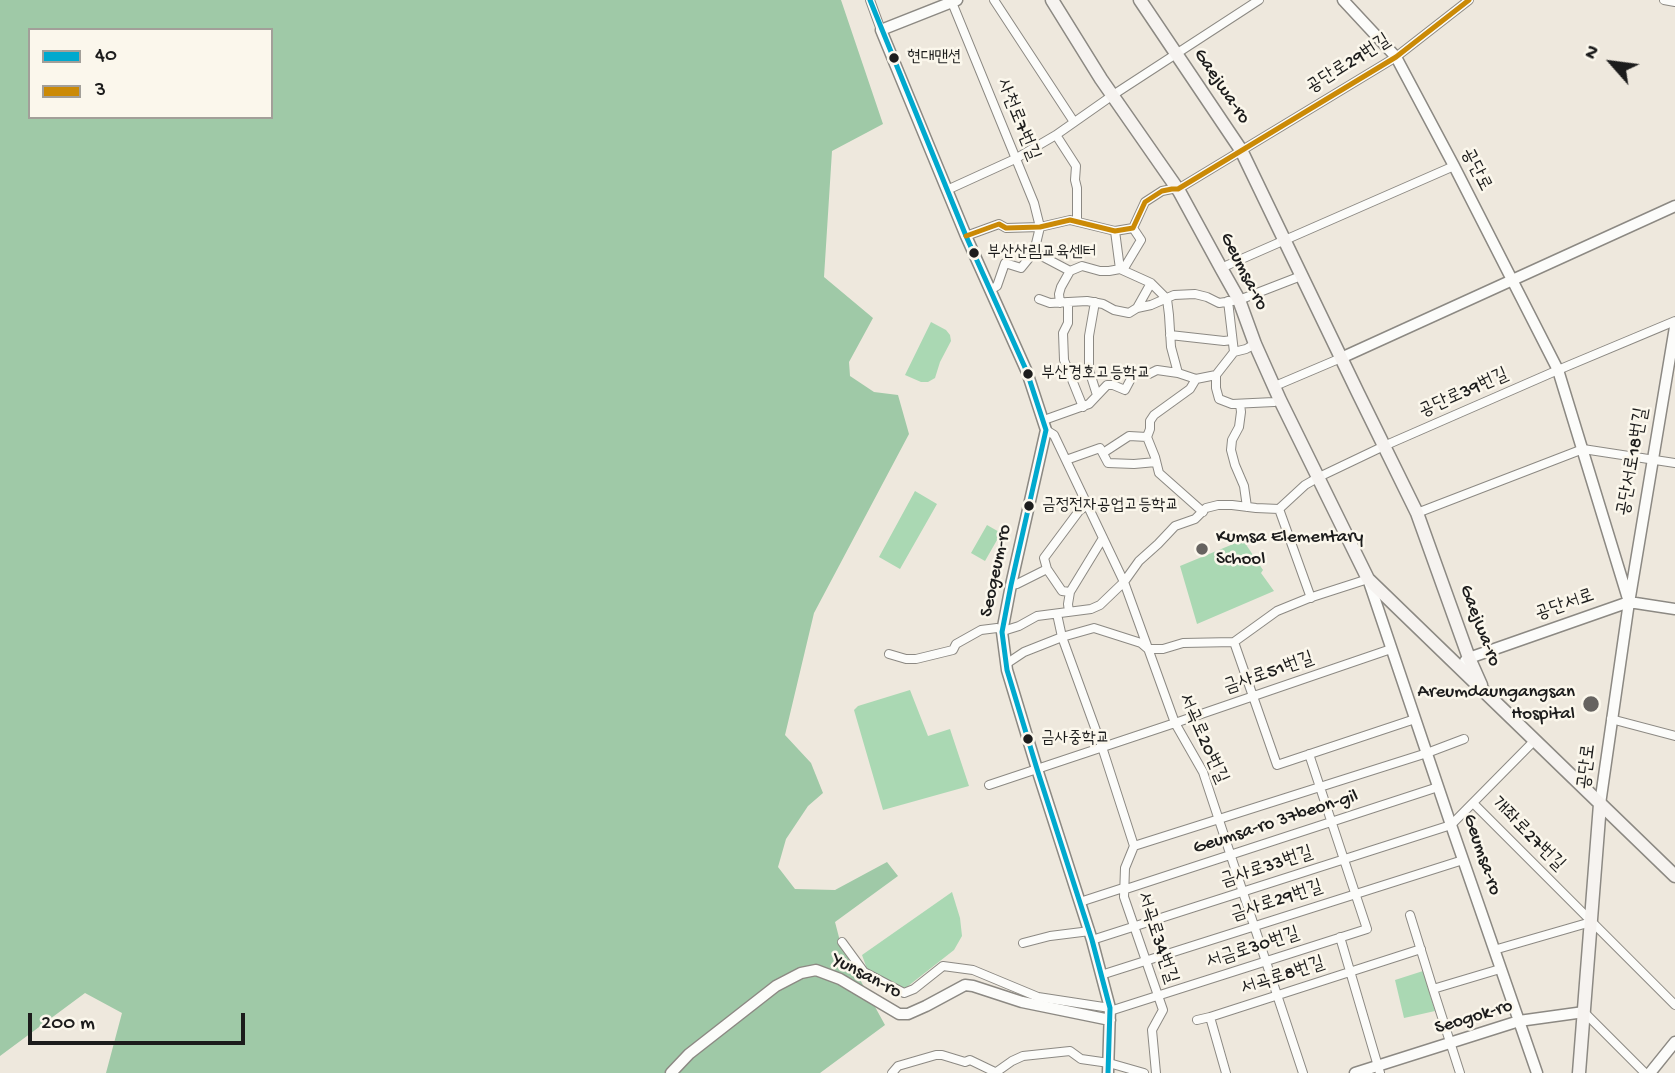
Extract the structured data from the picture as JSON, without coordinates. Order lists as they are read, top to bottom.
{
  "streets": {
    "main road": ["Gaejwa-ro", "Geumsa-ro"],
    "street": [
      "공단로29번길",
      "사천로7번길",
      "공단로",
      "공단로39번길",
      "공단서로18번길",
      "Seogeum-ro",
      "공단서로",
      "금사로51번길",
      "서곡로20번길",
      "Geumsa-ro 37beon-gil",
      "개좌로27번길",
      "금사로33번길",
      "금사로29번길",
      "서곡로34번길",
      "서금로30번길",
      "Yunsan-ro",
      "서곡로8번길",
      "Seogok-ro"
    ]
  },
  "crossings": [
    ["공단로29번길", "Gaejwa-ro"],
    ["공단로29번길", "공단로"],
    ["공단로29번길", "Geumsa-ro"],
    ["Gaejwa-ro", "공단로"],
    ["Gaejwa-ro", "Geumsa-ro"],
    ["Gaejwa-ro", "공단로39번길"],
    ["Gaejwa-ro", "공단서로"],
    ["Gaejwa-ro", "개좌로27번길"],
    ["공단로", "공단로39번길"],
    ["공단로", "공단서로18번길"],
    ["공단로", "공단서로"],
    ["Geumsa-ro", "공단서로"],
    ["Geumsa-ro", "금사로51번길"],
    ["Geumsa-ro", "Geumsa-ro 37beon-gil"],
    ["Geumsa-ro", "금사로33번길"],
    ["Geumsa-ro", "금사로29번길"],
    ["Geumsa-ro", "Seogok-ro"],
    ["공단서로18번길", "공단서로"],
    ["Seogeum-ro", "금사로51번길"],
    ["Seogeum-ro", "서곡로20번길"],
    ["Seogeum-ro", "Geumsa-ro 37beon-gil"],
    ["Seogeum-ro", "금사로33번길"],
    ["Seogeum-ro", "금사로29번길"],
    ["Seogeum-ro", "서금로30번길"],
    ["Seogeum-ro", "Yunsan-ro"],
    ["금사로51번길", "서곡로20번길"],
    ["서곡로20번길", "Geumsa-ro 37beon-gil"],
    ["서곡로20번길", "금사로33번길"],
    ["서곡로20번길", "금사로29번길"],
    ["서곡로20번길", "서금로30번길"],
    ["서곡로20번길", "서곡로8번길"],
    ["Geumsa-ro 37beon-gil", "서곡로34번길"],
    ["금사로33번길", "서곡로34번길"],
    ["금사로29번길", "서곡로34번길"],
    ["금사로29번길", "서금로30번길"],
    ["서곡로34번길", "서금로30번길"],
    ["서금로30번길", "Yunsan-ro"]
  ],
  "places": [
    "현대맨션",
    "부산산림교육센터",
    "부산경호고등학교",
    "금정전자공업고등학교",
    "Kumsa Elementary School",
    "Areumdaungangsan Hospital",
    "금사중학교"
  ],
  "lines": ["transit line 40", "transit line 3"],
  "legend": ["40", "3"],
  "scale_bar": "200 m",
  "north": "top left"
}
